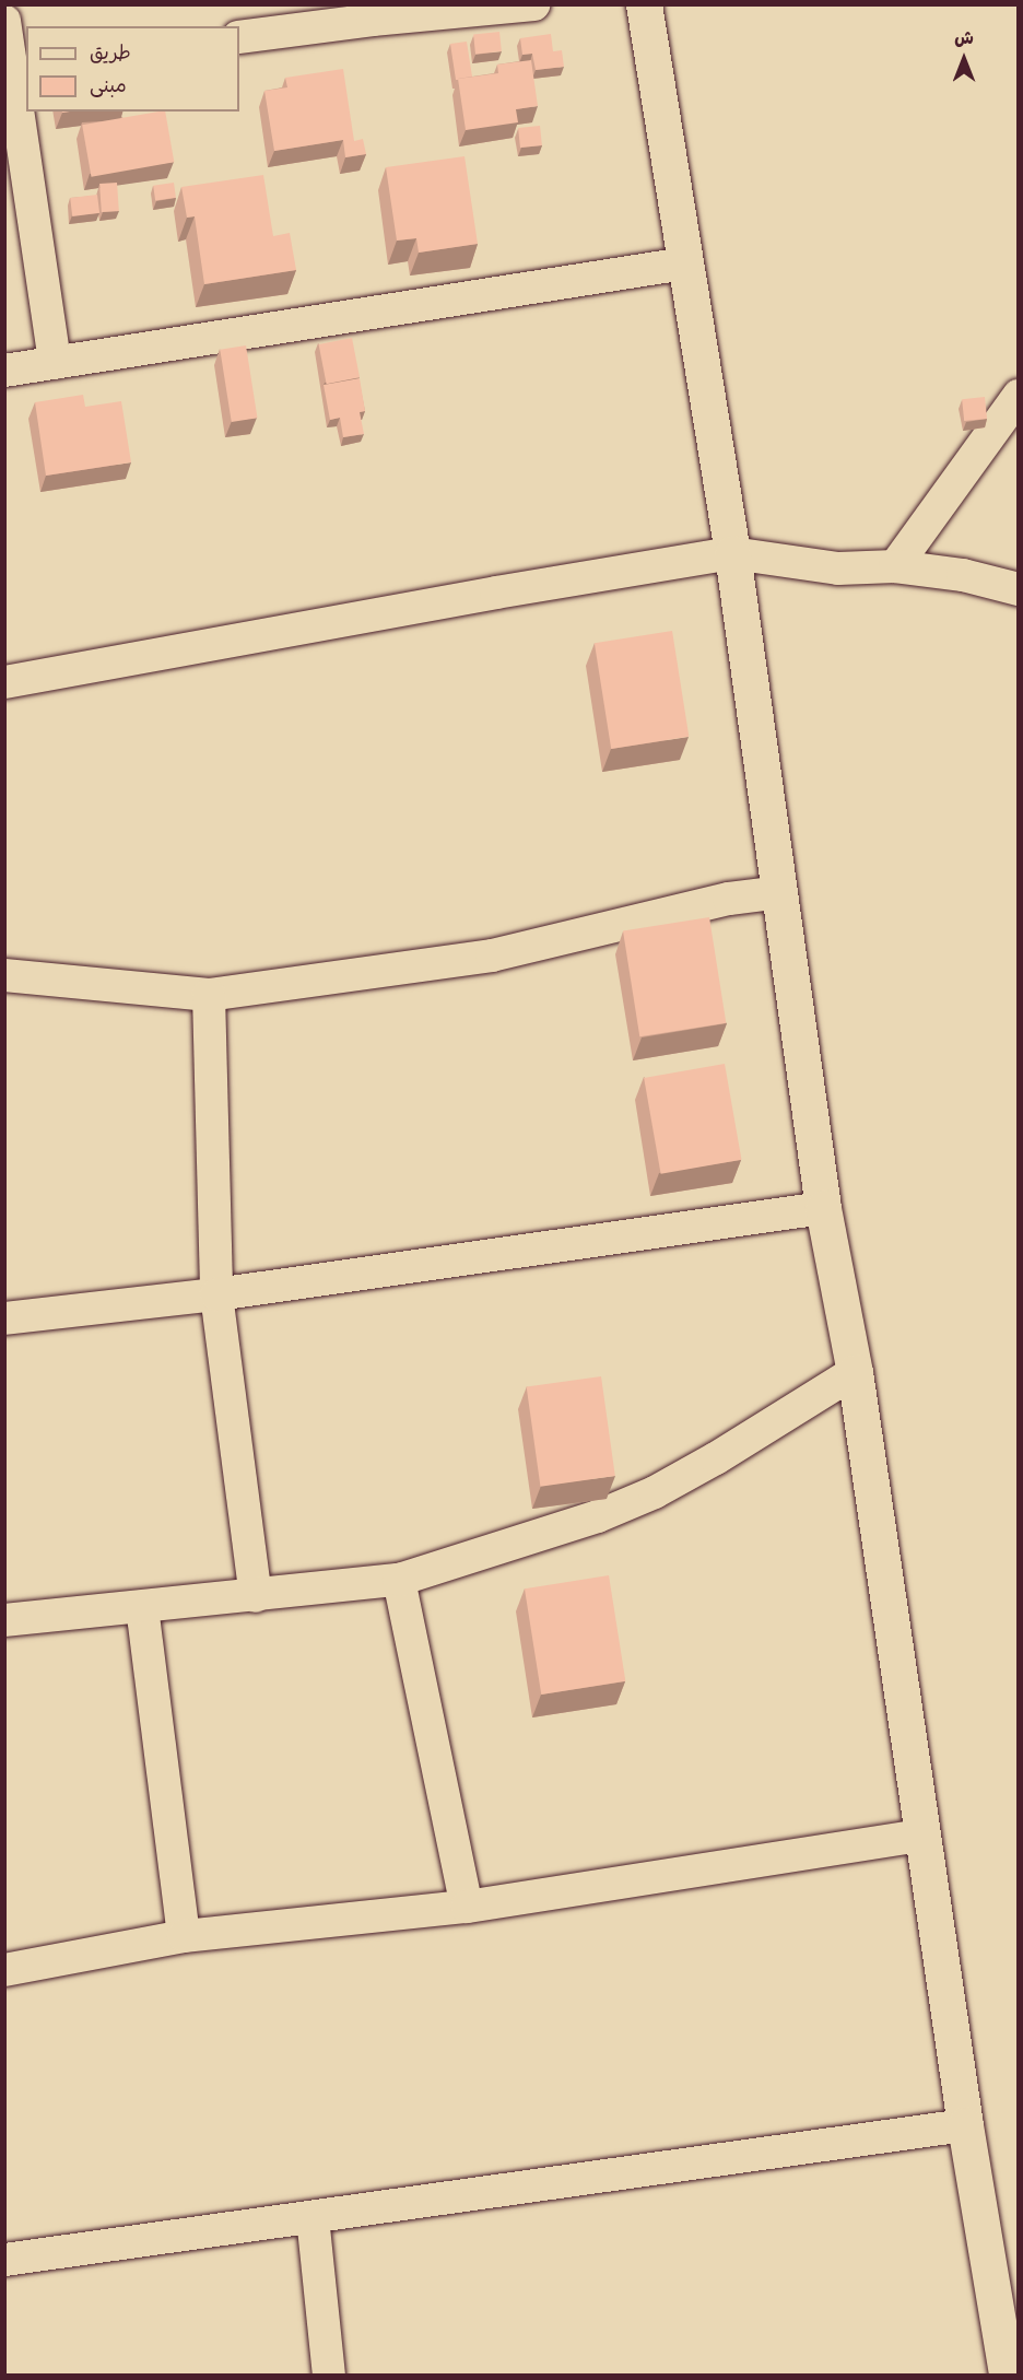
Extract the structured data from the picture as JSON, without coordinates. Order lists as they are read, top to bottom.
{
  "legend": ["طريق", "مبنى"],
  "north": "top"
}
